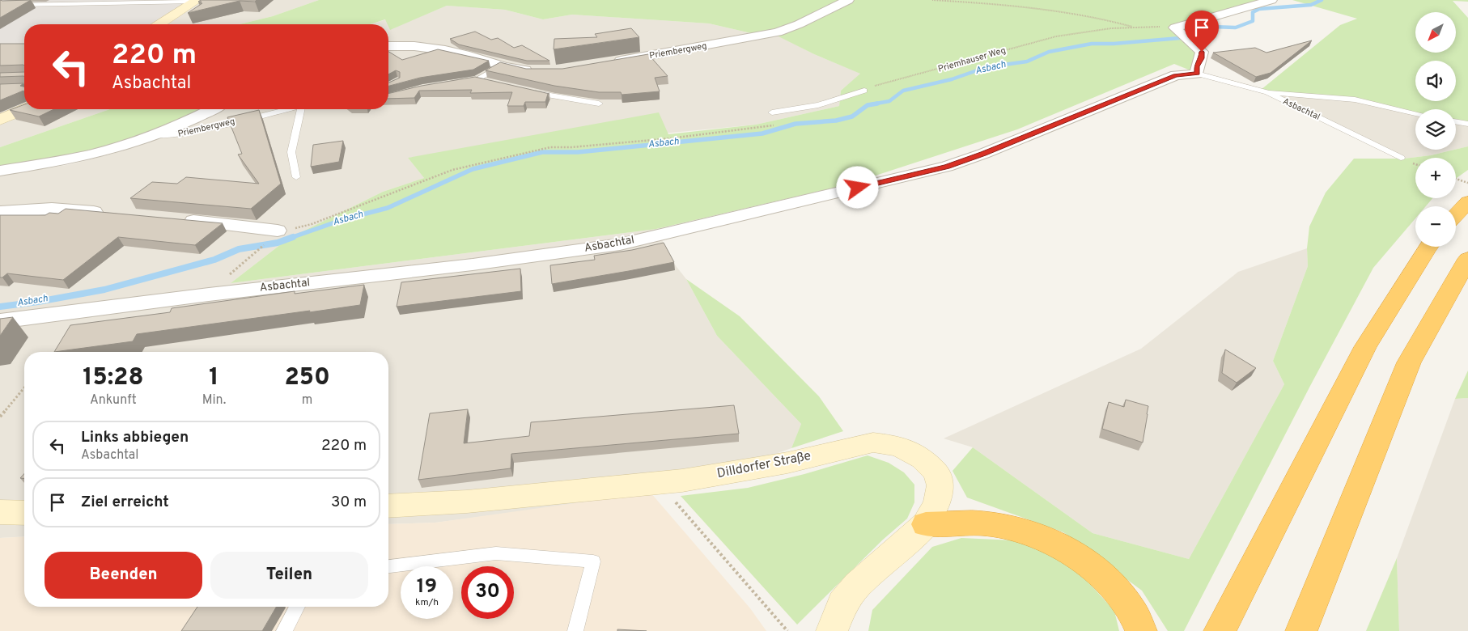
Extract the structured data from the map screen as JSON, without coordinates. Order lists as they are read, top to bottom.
{
  "streets": {
    "main road": ["Dilldorfer Straße"],
    "street": ["Priembergweg", "Asbachtal"],
    "path": ["Priemhauser Weg"]
  },
  "water": ["Asbach"],
  "north": "bottom left",
  "page": {
    "map_buttons": ["+", "−"],
    "turn": ["220 m", "Asbachtal"],
    "eta": [
      "15:28",
      "Ankunft",
      "1",
      "Min.",
      "250",
      "m"
    ],
    "list": [
      {
        "name": "Links abbiegen",
        "note": "Asbachtal",
        "value": "220 m"
      },
      {
        "name": "Ziel erreicht",
        "value": "30 m"
      }
    ],
    "buttons": ["Beenden", "Teilen"],
    "speed": "19 km/h",
    "limit": "30"
  }
}
